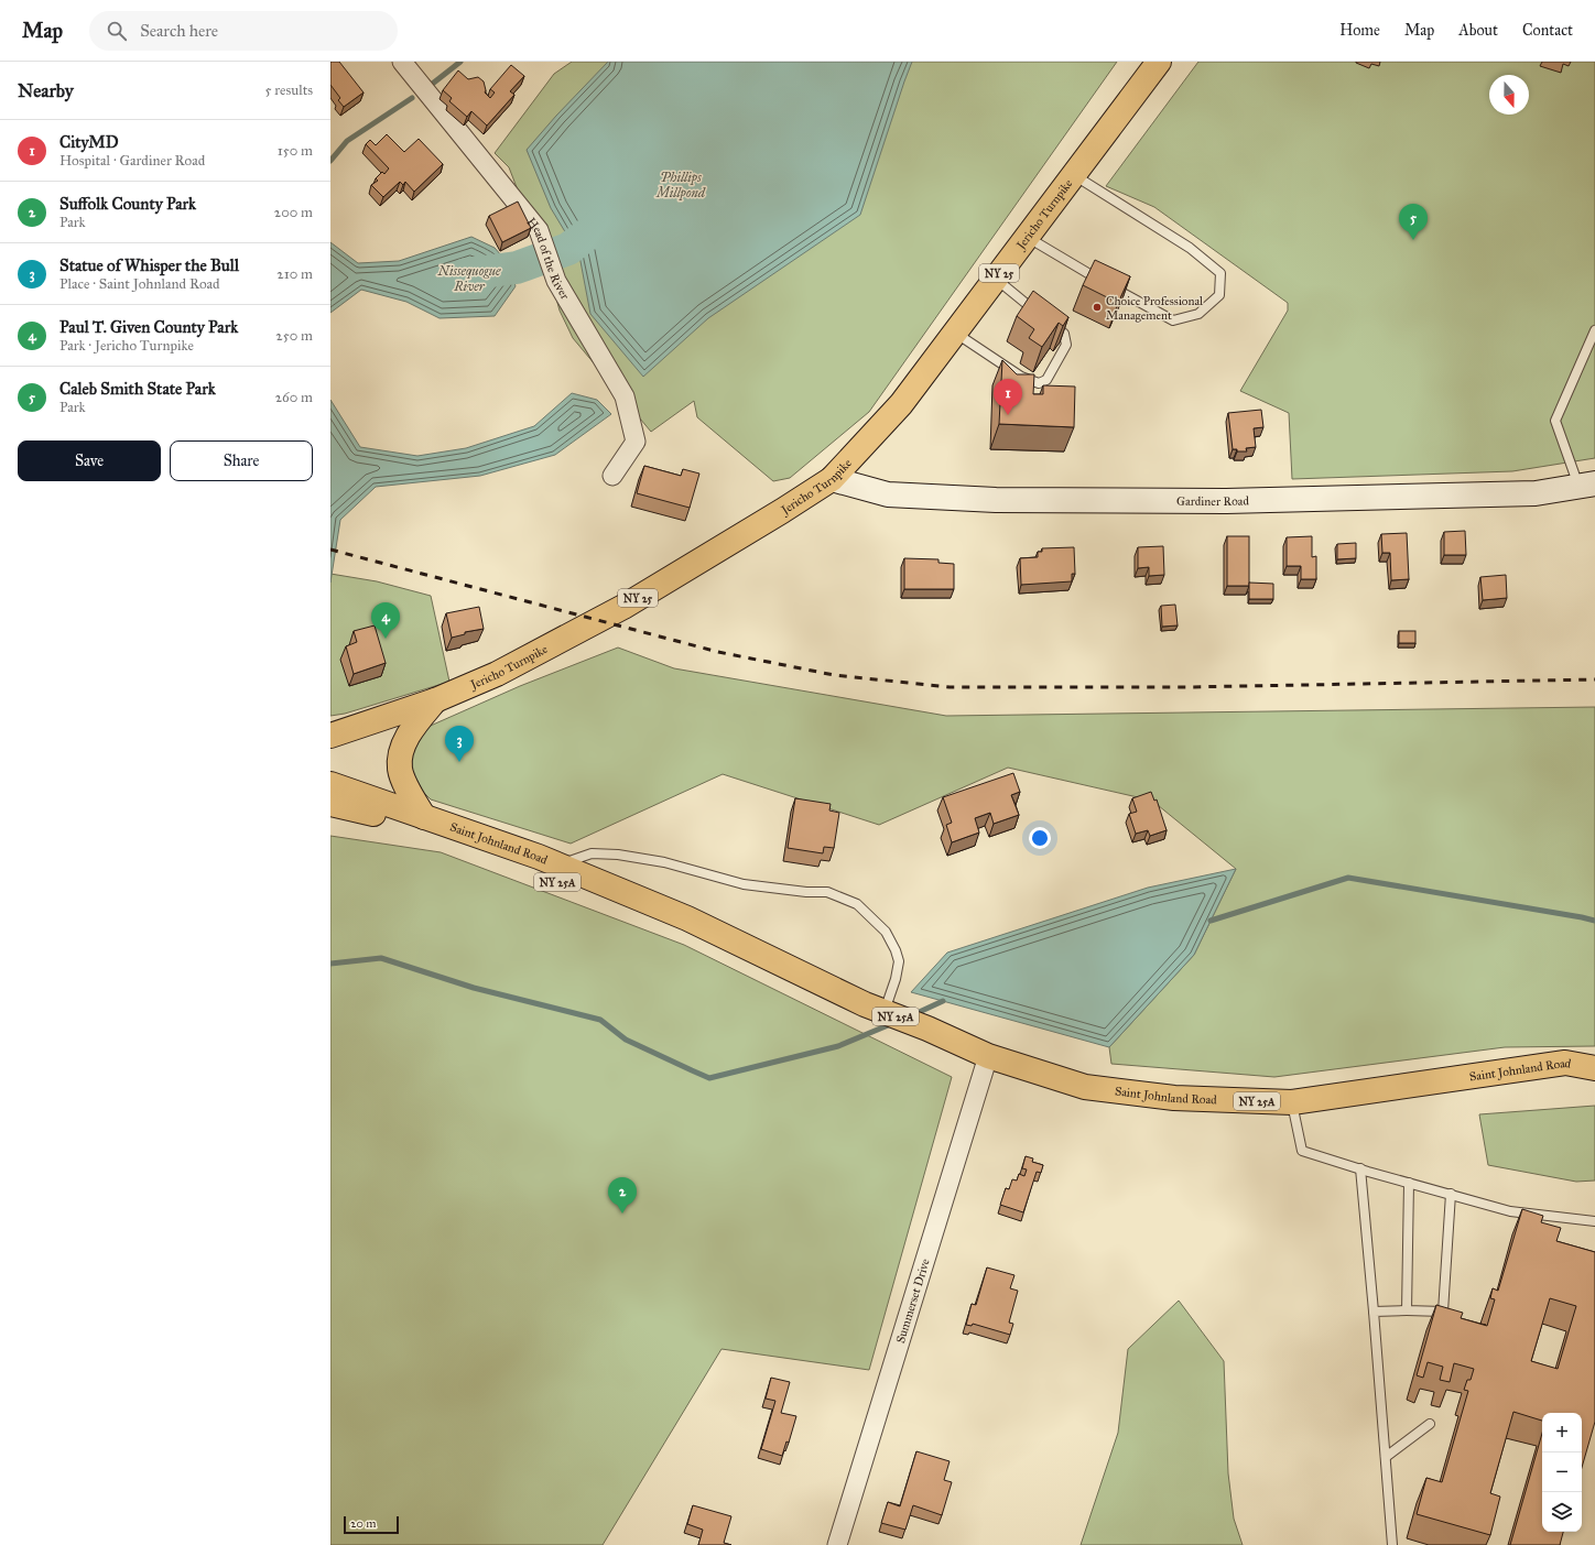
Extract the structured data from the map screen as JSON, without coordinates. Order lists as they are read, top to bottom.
{
  "streets": {
    "main road": [
      "Jericho Turnpike",
      "NY 25",
      "Gardiner Road",
      "Saint Johnland Road",
      "NY 25A"
    ],
    "street": ["Head of the River", "Summerset Drive"]
  },
  "crossings": [
    ["Jericho Turnpike", "Gardiner Road"],
    ["Saint Johnland Road", "Summerset Drive"]
  ],
  "water": ["Phillips Millpond", "Nissequogue River"],
  "places": ["Choice Professional Management"],
  "scale_bar": "20 m",
  "north": "bottom",
  "page": {
    "header": "Map",
    "search": "Search here",
    "nav": [
      "Home",
      "Map",
      "About",
      "Contact"
    ],
    "heading": ["Nearby", "5 results"],
    "list": [
      {
        "mark": "1",
        "name": "CityMD",
        "note": "Hospital · Gardiner Road",
        "value": "150 m"
      },
      {
        "mark": "2",
        "name": "Suffolk County Park",
        "note": "Park",
        "value": "200 m"
      },
      {
        "mark": "3",
        "name": "Statue of Whisper the Bull",
        "note": "Place · Saint Johnland Road",
        "value": "210 m"
      },
      {
        "mark": "4",
        "name": "Paul T. Given County Park",
        "note": "Park · Jericho Turnpike",
        "value": "250 m"
      },
      {
        "mark": "5",
        "name": "Caleb Smith State Park",
        "note": "Park",
        "value": "260 m"
      }
    ],
    "pins": [
      "5",
      "1",
      "4",
      "3",
      "2"
    ],
    "buttons": ["Save", "Share"],
    "map_buttons": ["+", "−"],
    "scale": "20 m"
  }
}
